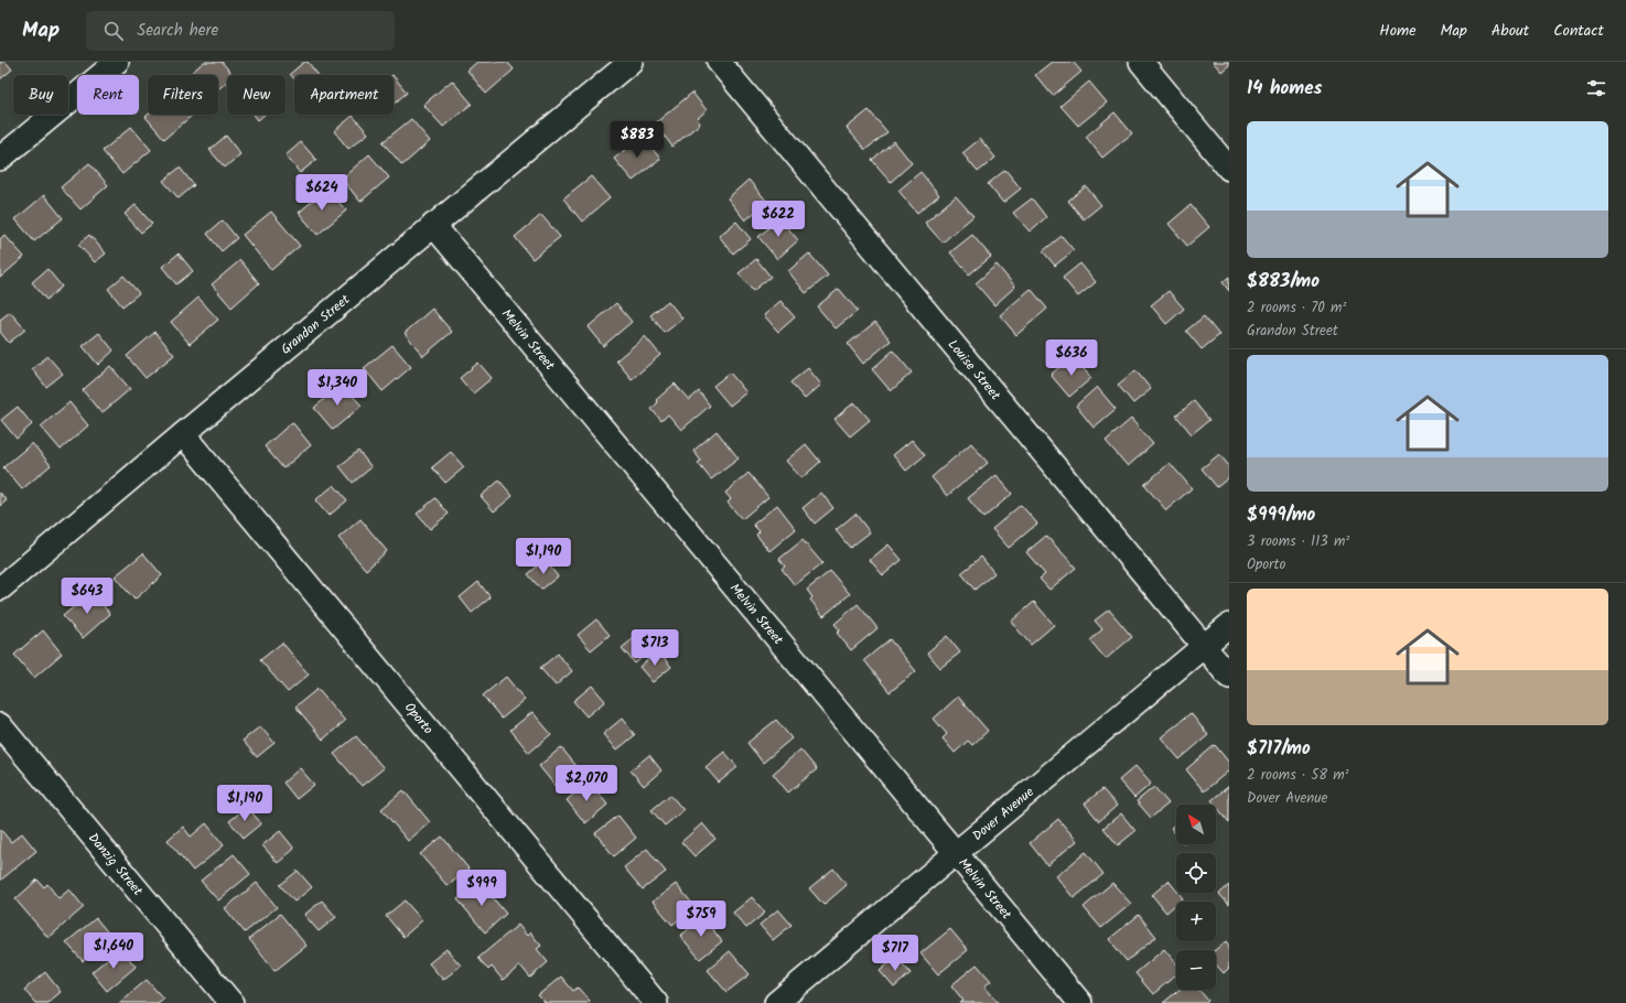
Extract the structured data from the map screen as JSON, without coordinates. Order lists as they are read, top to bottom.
{
  "streets": {
    "street": [
      "Grandon Street",
      "Melvin Street",
      "Louise Street",
      "Oporto",
      "Dover Avenue",
      "Danzig Street"
    ]
  },
  "crossings": [
    ["Grandon Street", "Melvin Street"],
    ["Grandon Street", "Oporto"],
    ["Melvin Street", "Dover Avenue"],
    ["Louise Street", "Dover Avenue"]
  ],
  "north": "top left",
  "page": {
    "header": "Map",
    "search": "Search here",
    "nav": [
      "Home",
      "Map",
      "About",
      "Contact"
    ],
    "heading": "14 homes",
    "chip": [
      "Buy",
      "Rent",
      "Filters",
      "New",
      "Apartment"
    ],
    "list": [
      {
        "name": "$883/mo",
        "note": "2 rooms · 70 m² · Grandon Street"
      },
      {
        "name": "$999/mo",
        "note": "3 rooms · 113 m² · Oporto"
      },
      {
        "name": "$717/mo",
        "note": "2 rooms · 58 m² · Dover Avenue"
      }
    ],
    "price": [
      "$883",
      "$624",
      "$622",
      "$636",
      "$1,340",
      "$1,190",
      "$643",
      "$713",
      "$2,070",
      "$1,190",
      "$999",
      "$759",
      "$1,640",
      "$717"
    ],
    "map_buttons": ["+", "−"]
  }
}
